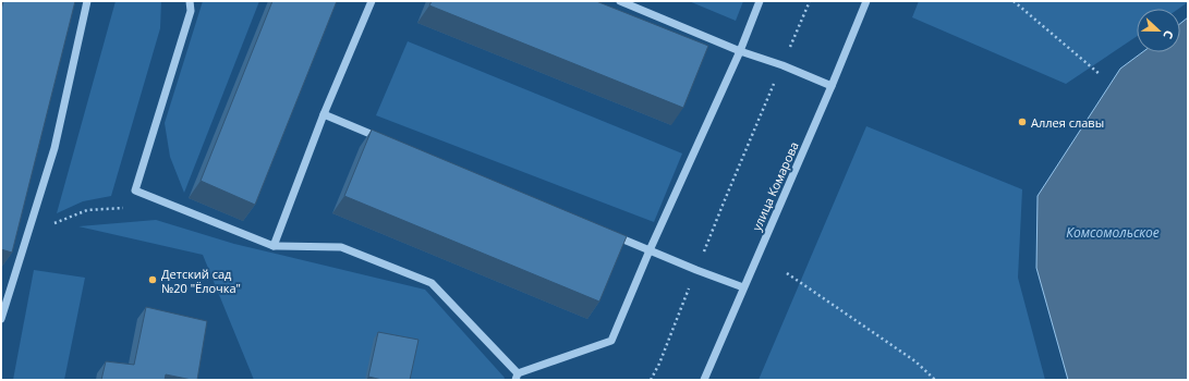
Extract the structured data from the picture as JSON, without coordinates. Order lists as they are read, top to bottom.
{
  "streets": {
    "street": ["улица Комарова"]
  },
  "water": ["Комсомольское"],
  "places": ["Аллея славы", "Детский сад №20 \"Ёлочка\""],
  "north": "right"
}
